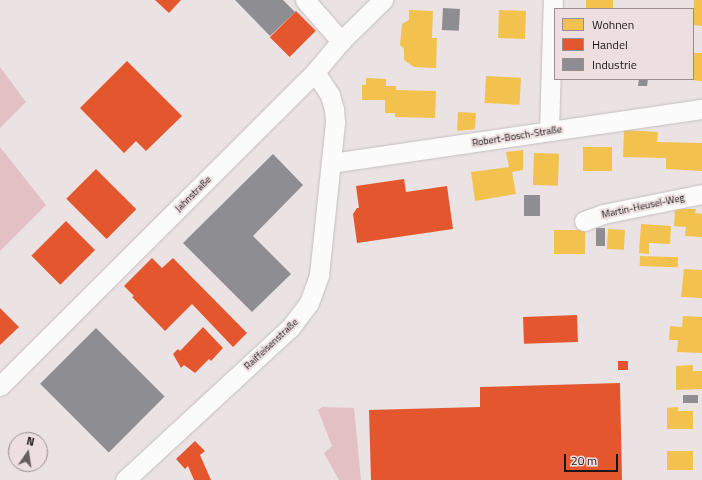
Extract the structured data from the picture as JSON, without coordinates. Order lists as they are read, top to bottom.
{
  "streets": {
    "street": [
      "Robert-Bosch-Straße",
      "Jahnstraße",
      "Martin-Heusel-Weg",
      "Raiffeisenstraße"
    ]
  },
  "crossings": [
    ["Robert-Bosch-Straße", "Raiffeisenstraße"],
    ["Jahnstraße", "Raiffeisenstraße"]
  ],
  "legend": ["Wohnen", "Handel", "Industrie"],
  "scale_bar": "20 m",
  "north": "top"
}
